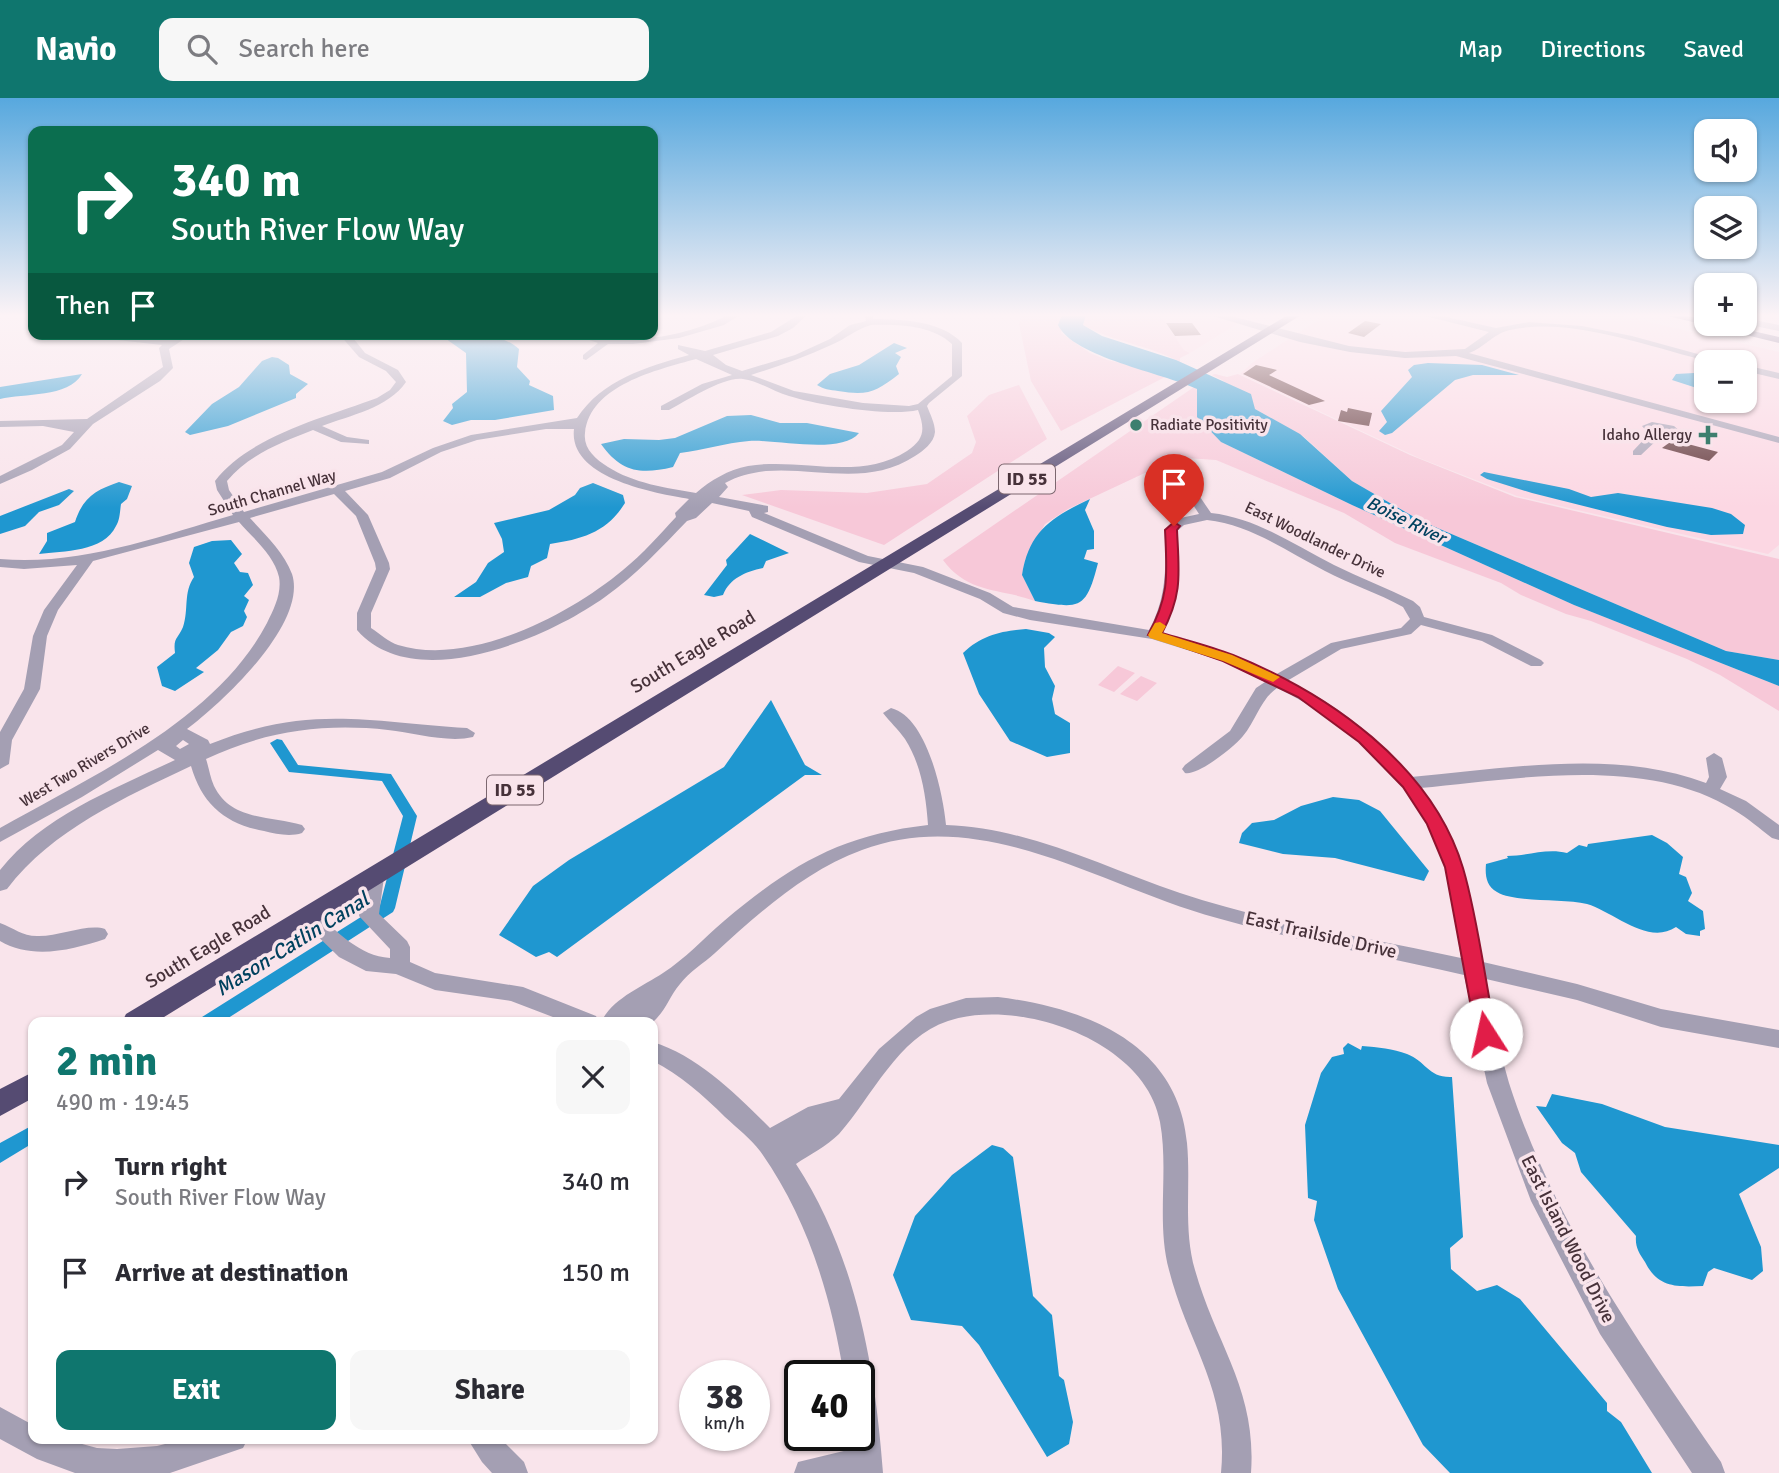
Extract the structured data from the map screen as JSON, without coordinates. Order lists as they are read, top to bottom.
{
  "streets": {
    "highway": ["ID 55", "South Eagle Road"],
    "street": [
      "South Channel Way",
      "East Woodlander Drive",
      "West Two Rivers Drive",
      "East Trailside Drive",
      "East Island Wood Drive"
    ]
  },
  "crossings": [
    ["South Channel Way", "West Two Rivers Drive"],
    ["South Channel Way", "East Island Wood Drive"],
    ["South Eagle Road", "East Island Wood Drive"],
    ["East Trailside Drive", "East Island Wood Drive"]
  ],
  "water": ["Boise River", "Mason-Catlin Canal"],
  "places": {
    "other": ["Radiate Positivity"],
    "health": ["Idaho Allergy"]
  },
  "page": {
    "header": "Navio",
    "search": "Search here",
    "nav": ["Map", "Directions", "Saved"],
    "map_buttons": ["+", "−"],
    "turn": ["340 m", "South River Flow Way"],
    "then": "Then",
    "heading": ["2 min", "490 m · 19:45"],
    "list": [
      {
        "name": "Turn right",
        "note": "South River Flow Way",
        "value": "340 m"
      },
      {
        "name": "Arrive at destination",
        "value": "150 m"
      }
    ],
    "buttons": ["Exit", "Share"],
    "speed": "38 km/h",
    "limit": "40"
  }
}
